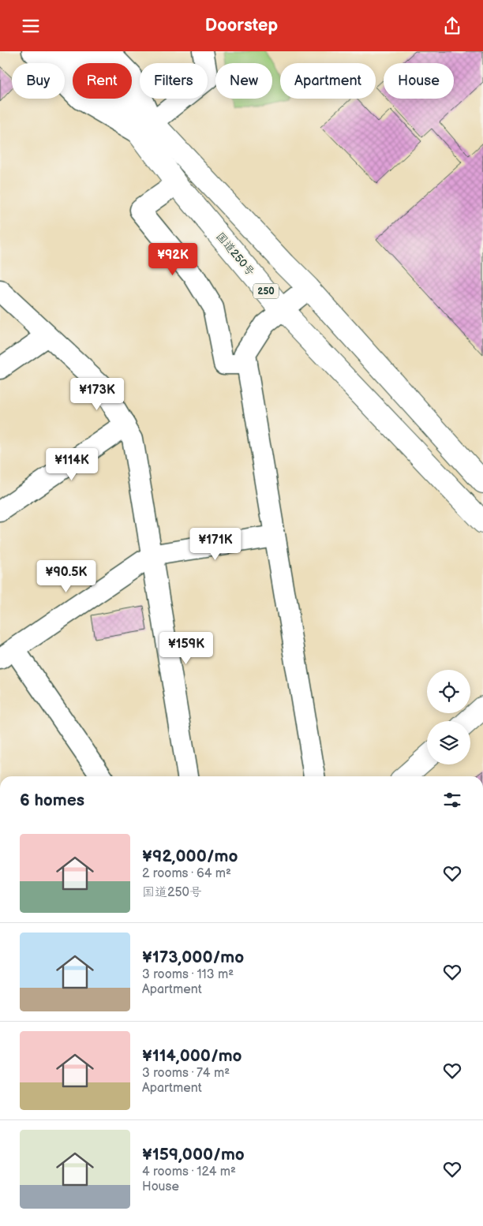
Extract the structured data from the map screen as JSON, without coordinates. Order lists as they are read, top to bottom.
{
  "streets": {
    "main road": ["国道250号", "250"]
  },
  "page": {
    "header": "Doorstep",
    "chip": [
      "Buy",
      "Rent",
      "Filters",
      "New",
      "Apartment",
      "House"
    ],
    "price": [
      "¥92K",
      "¥173K",
      "¥114K",
      "¥171K",
      "¥90.5K",
      "¥159K"
    ],
    "heading": "6 homes",
    "list": [
      {
        "name": "¥92,000/mo",
        "note": "2 rooms · 64 m² · 国道250号"
      },
      {
        "name": "¥173,000/mo",
        "note": "3 rooms · 113 m² · Apartment"
      },
      {
        "name": "¥114,000/mo",
        "note": "3 rooms · 74 m² · Apartment"
      },
      {
        "name": "¥159,000/mo",
        "note": "4 rooms · 124 m² · House"
      }
    ]
  }
}
